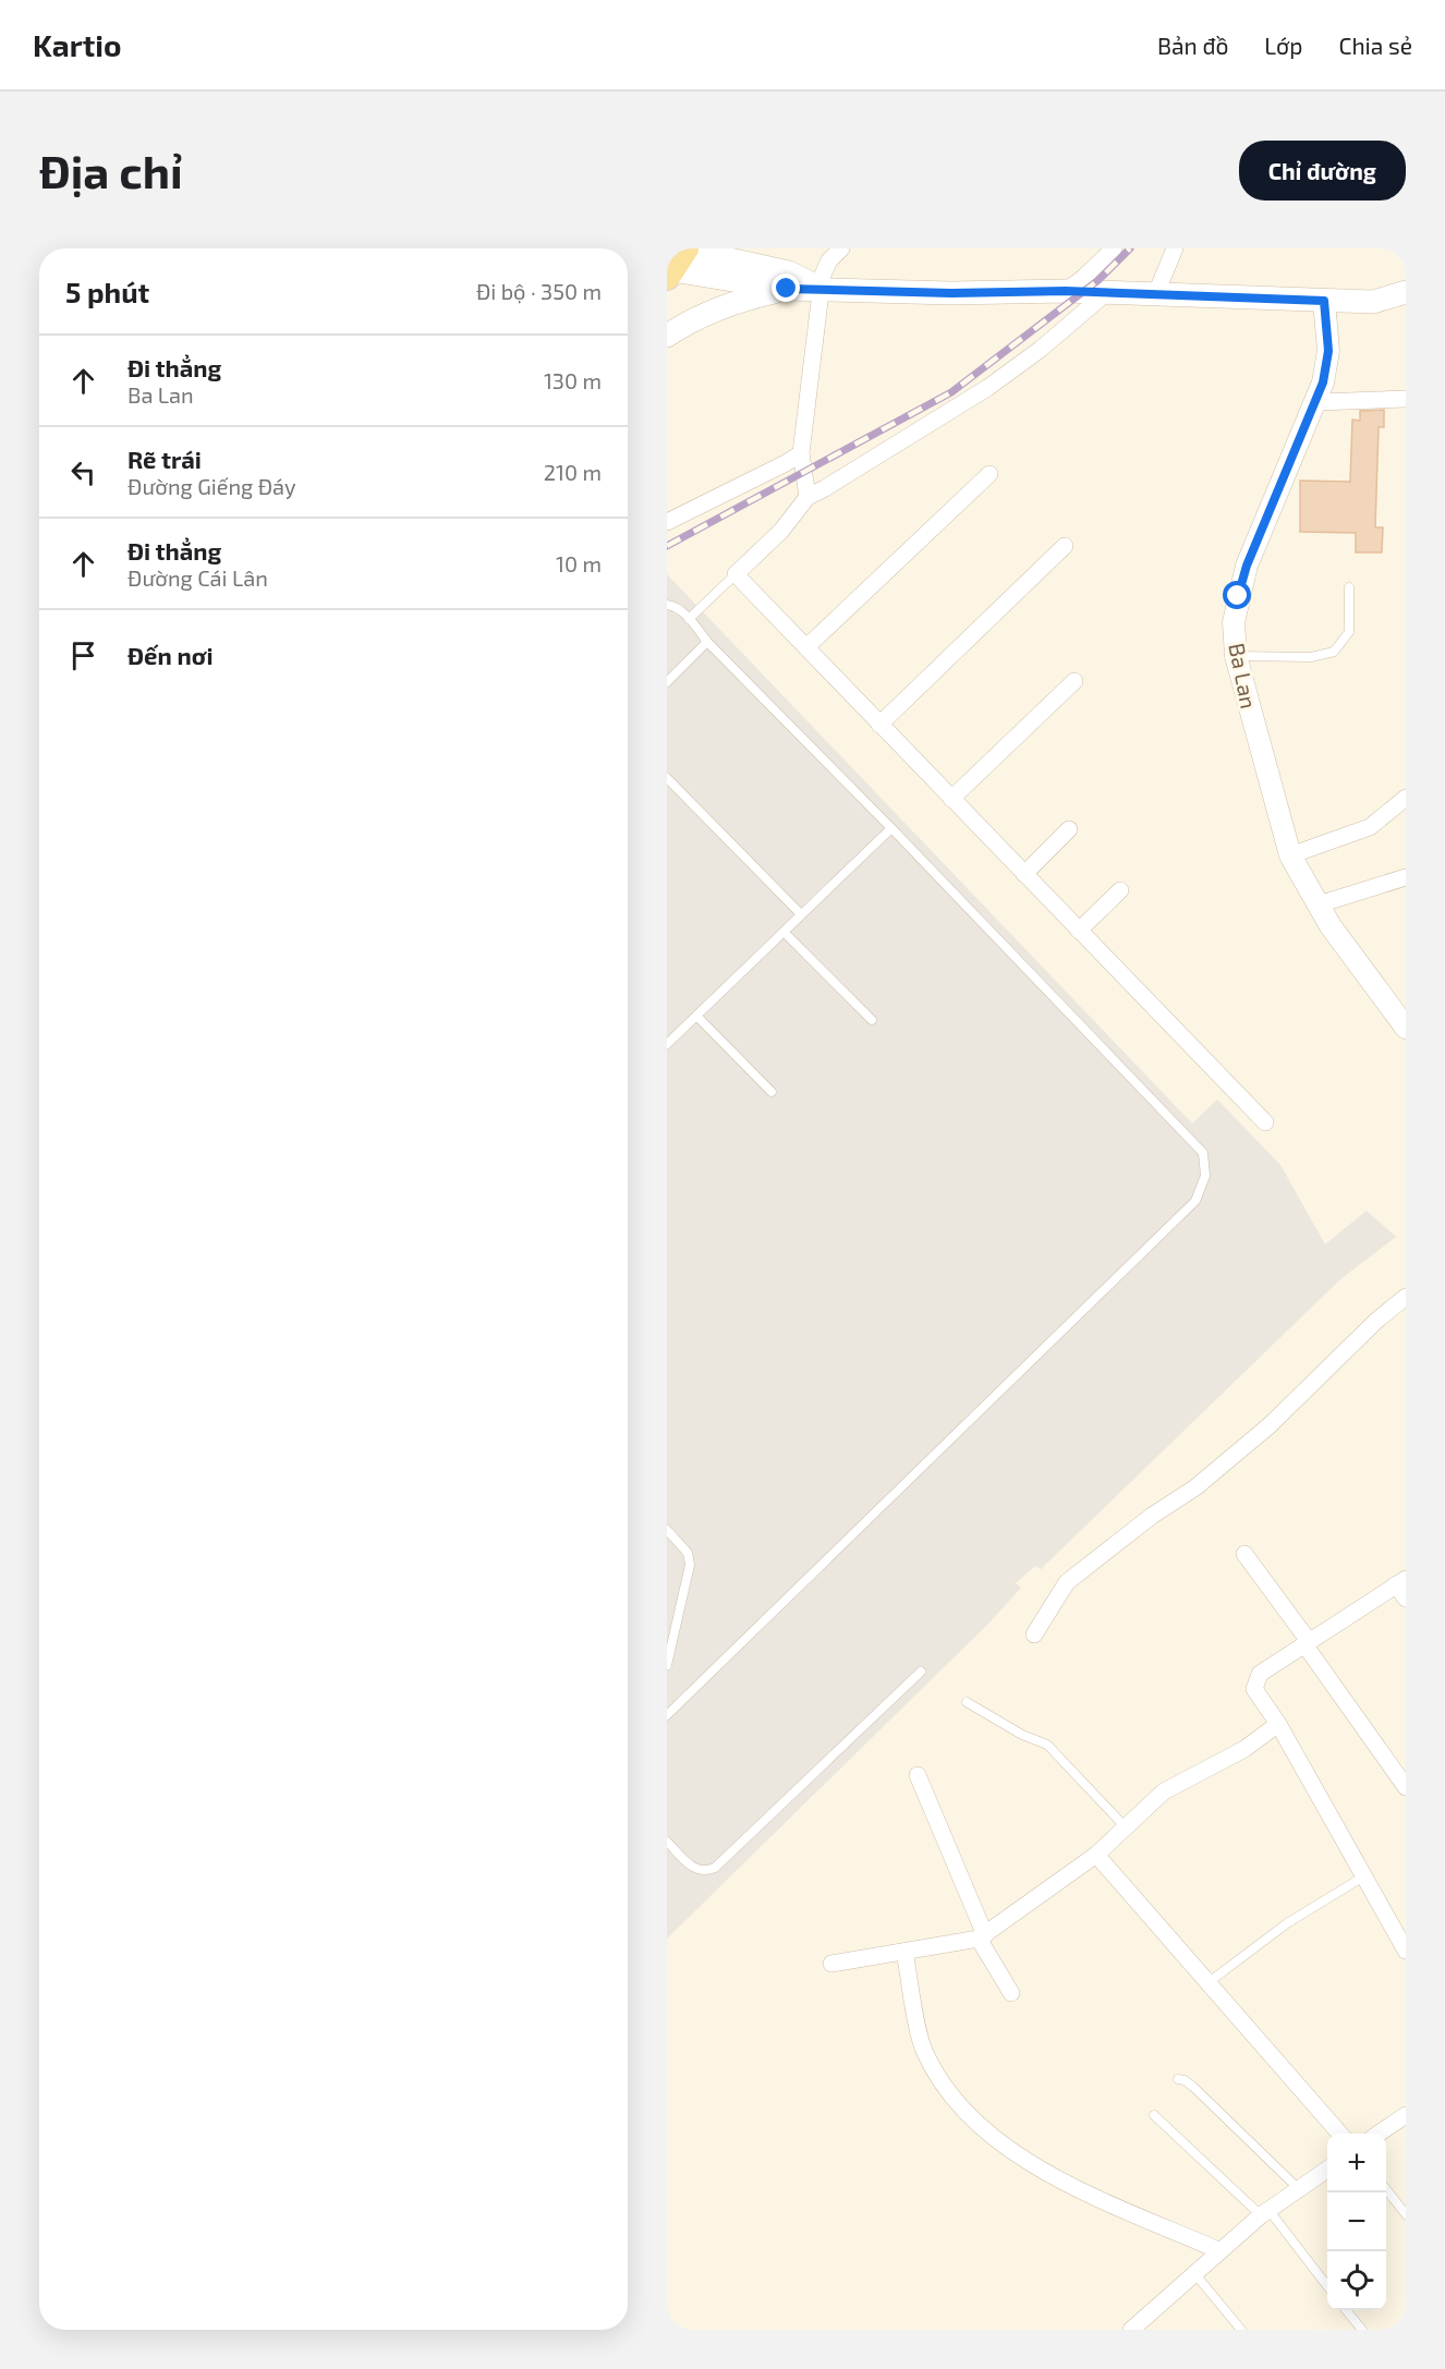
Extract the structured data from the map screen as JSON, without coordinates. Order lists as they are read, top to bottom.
{
  "streets": {
    "street": ["Ba Lan"]
  },
  "page": {
    "header": "Kartio",
    "nav": ["Bản đồ", "Lớp", "Chia sẻ"],
    "buttons": "Chỉ đường",
    "title": "Địa chỉ",
    "heading": ["5 phút", "Đi bộ · 350 m"],
    "list": [
      ["Đi thẳng", "Ba Lan", "130 m"],
      ["Rẽ trái", "Đường Giếng Đáy", "210 m"],
      ["Đi thẳng", "Đường Cái Lân", "10 m"],
      "Đến nơi"
    ],
    "map_buttons": ["+", "−"]
  }
}
